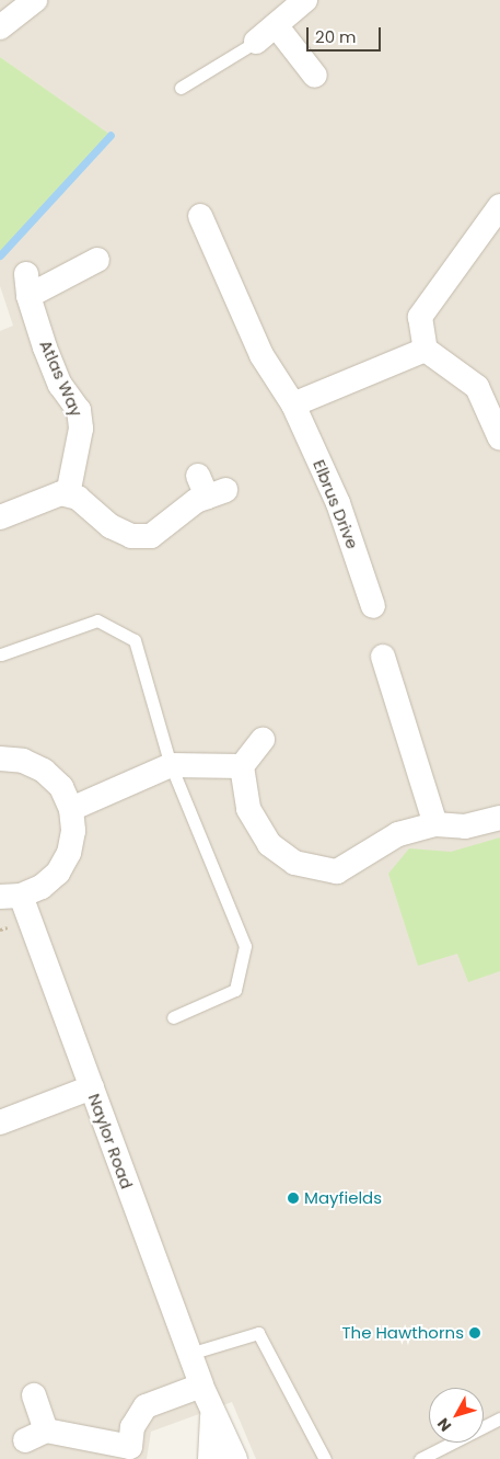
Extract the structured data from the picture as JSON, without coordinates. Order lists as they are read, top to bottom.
{
  "streets": {
    "street": ["Atlas Way", "Elbrus Drive", "Naylor Road"]
  },
  "places": ["Mayfields", "The Hawthorns"],
  "scale_bar": "20 m",
  "north": "bottom left"
}
